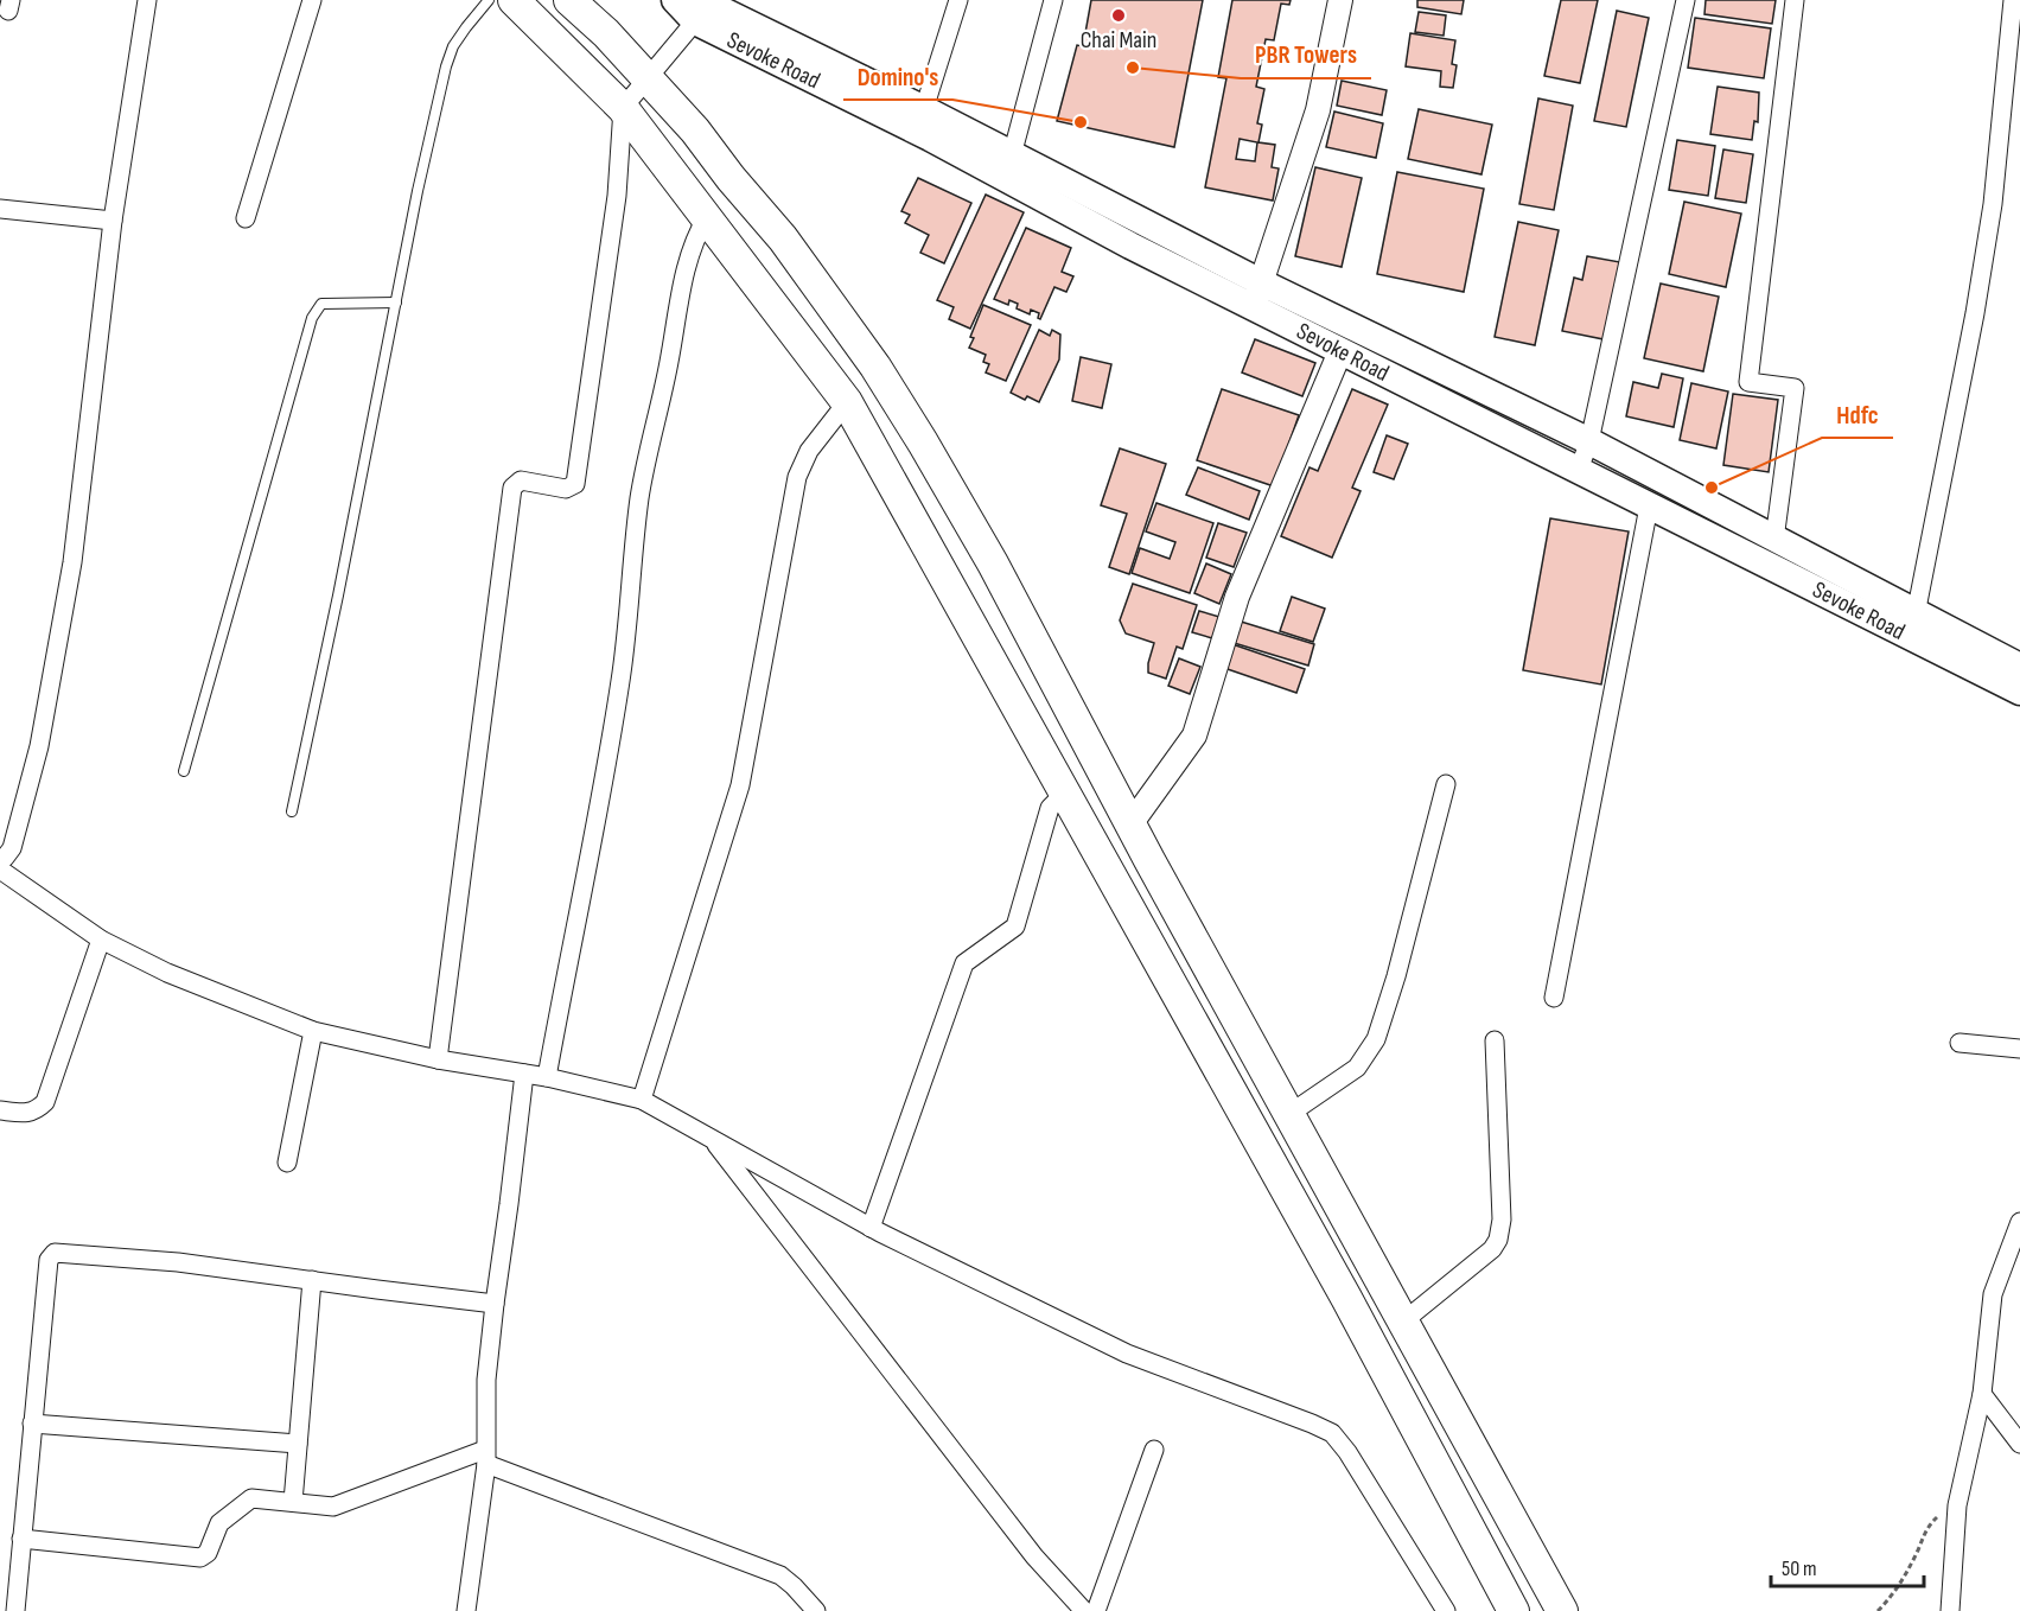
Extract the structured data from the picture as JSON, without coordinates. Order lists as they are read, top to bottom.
{
  "streets": {
    "main road": ["Sevoke Road"]
  },
  "places": [
    "Chai Main",
    "PBR Towers",
    "Domino's",
    "Hdfc"
  ],
  "scale_bar": "50 m"
}
